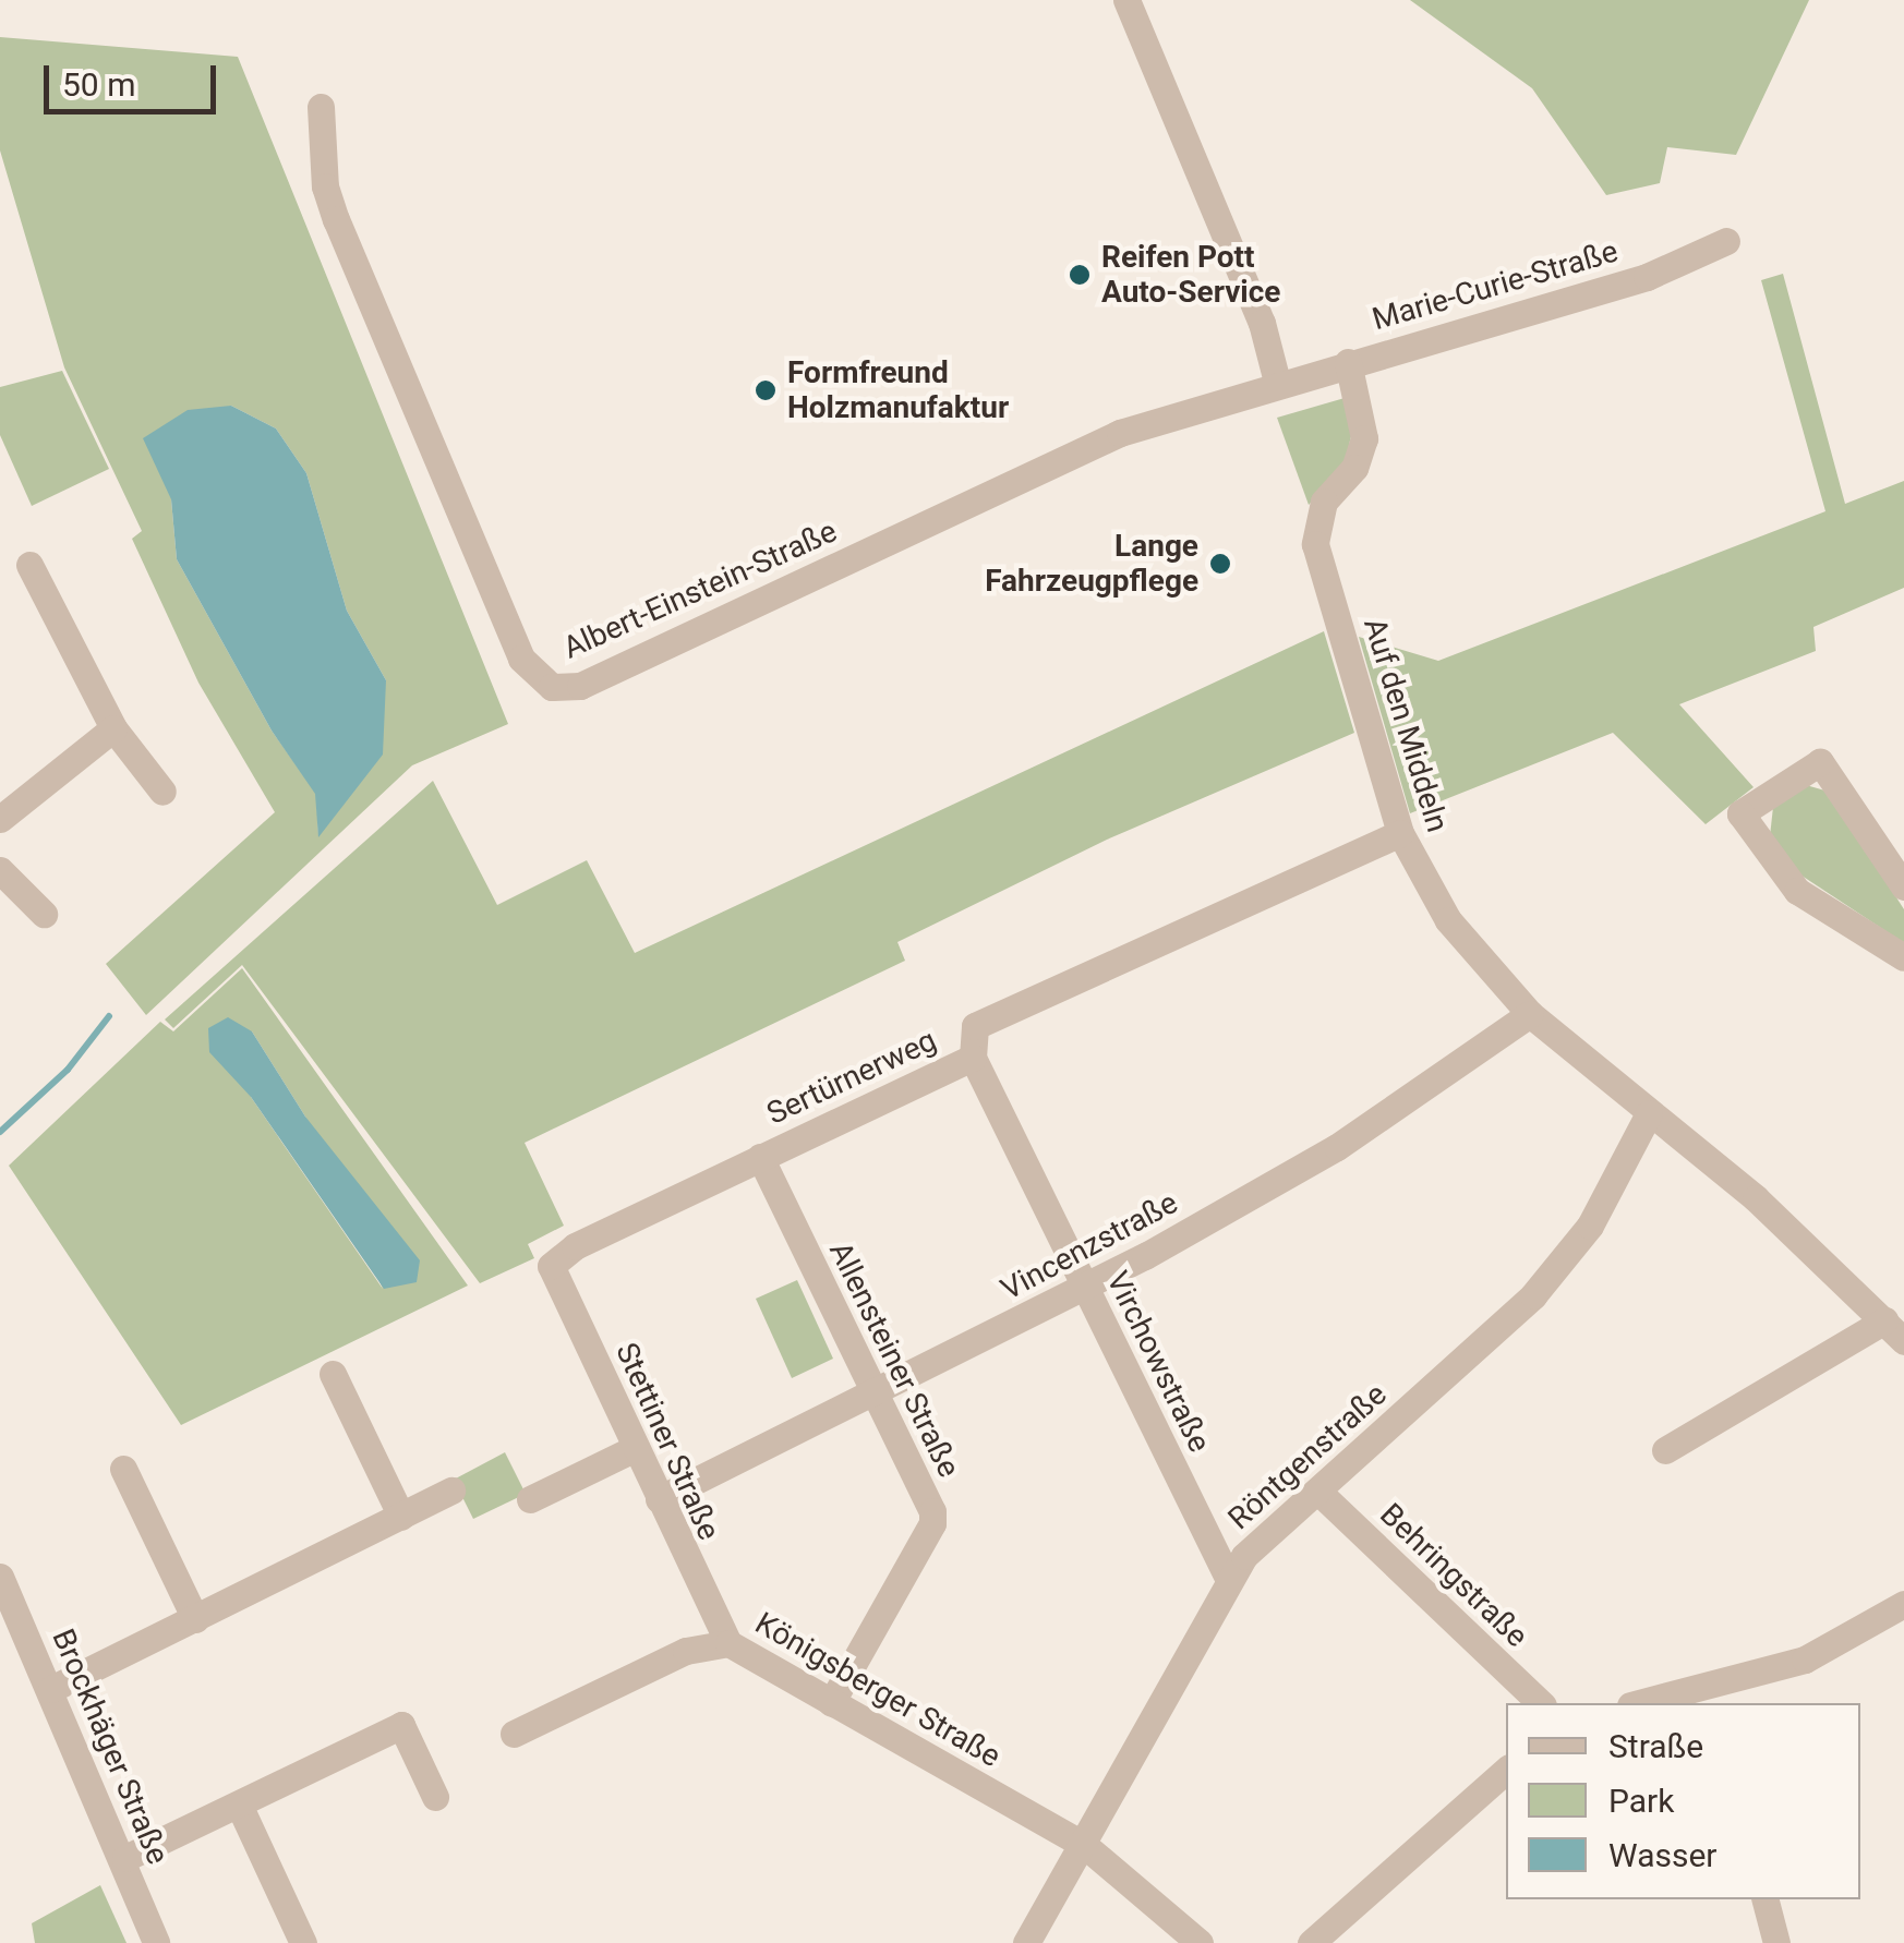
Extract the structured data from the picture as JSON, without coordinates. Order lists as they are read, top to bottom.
{
  "streets": {
    "street": [
      "Marie-Curie-Straße",
      "Albert-Einstein-Straße",
      "Auf den Middeln",
      "Sertürnerweg",
      "Vincenzstraße",
      "Allensteiner Straße",
      "Virchowstraße",
      "Stettiner Straße",
      "Röntgenstraße",
      "Behringstraße",
      "Königsberger Straße",
      "Brockhäger Straße"
    ]
  },
  "crossings": [
    ["Marie-Curie-Straße", "Albert-Einstein-Straße"],
    ["Marie-Curie-Straße", "Auf den Middeln"],
    ["Auf den Middeln", "Sertürnerweg"],
    ["Auf den Middeln", "Vincenzstraße"],
    ["Auf den Middeln", "Röntgenstraße"],
    ["Sertürnerweg", "Allensteiner Straße"],
    ["Sertürnerweg", "Virchowstraße"],
    ["Sertürnerweg", "Stettiner Straße"],
    ["Vincenzstraße", "Allensteiner Straße"],
    ["Vincenzstraße", "Virchowstraße"],
    ["Vincenzstraße", "Stettiner Straße"],
    ["Allensteiner Straße", "Königsberger Straße"],
    ["Virchowstraße", "Röntgenstraße"],
    ["Stettiner Straße", "Königsberger Straße"],
    ["Röntgenstraße", "Behringstraße"],
    ["Röntgenstraße", "Königsberger Straße"]
  ],
  "places": ["Reifen Pott Auto-Service", "Formfreund Holzmanufaktur", "Lange Fahrzeugpflege"],
  "legend": ["Straße", "Park", "Wasser"],
  "scale_bar": "50 m"
}
